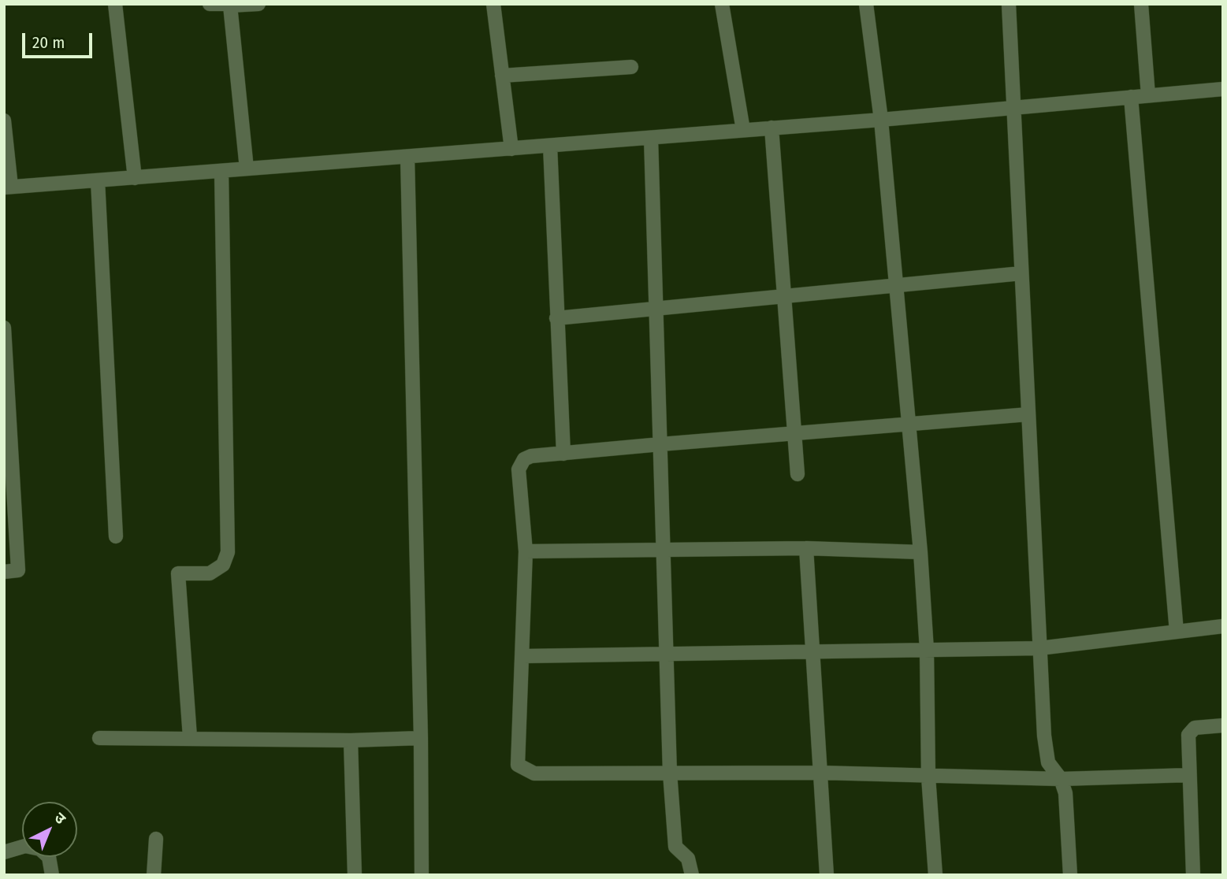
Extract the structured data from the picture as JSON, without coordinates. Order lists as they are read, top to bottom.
{
  "scale_bar": "20 m",
  "north": "top right"
}
